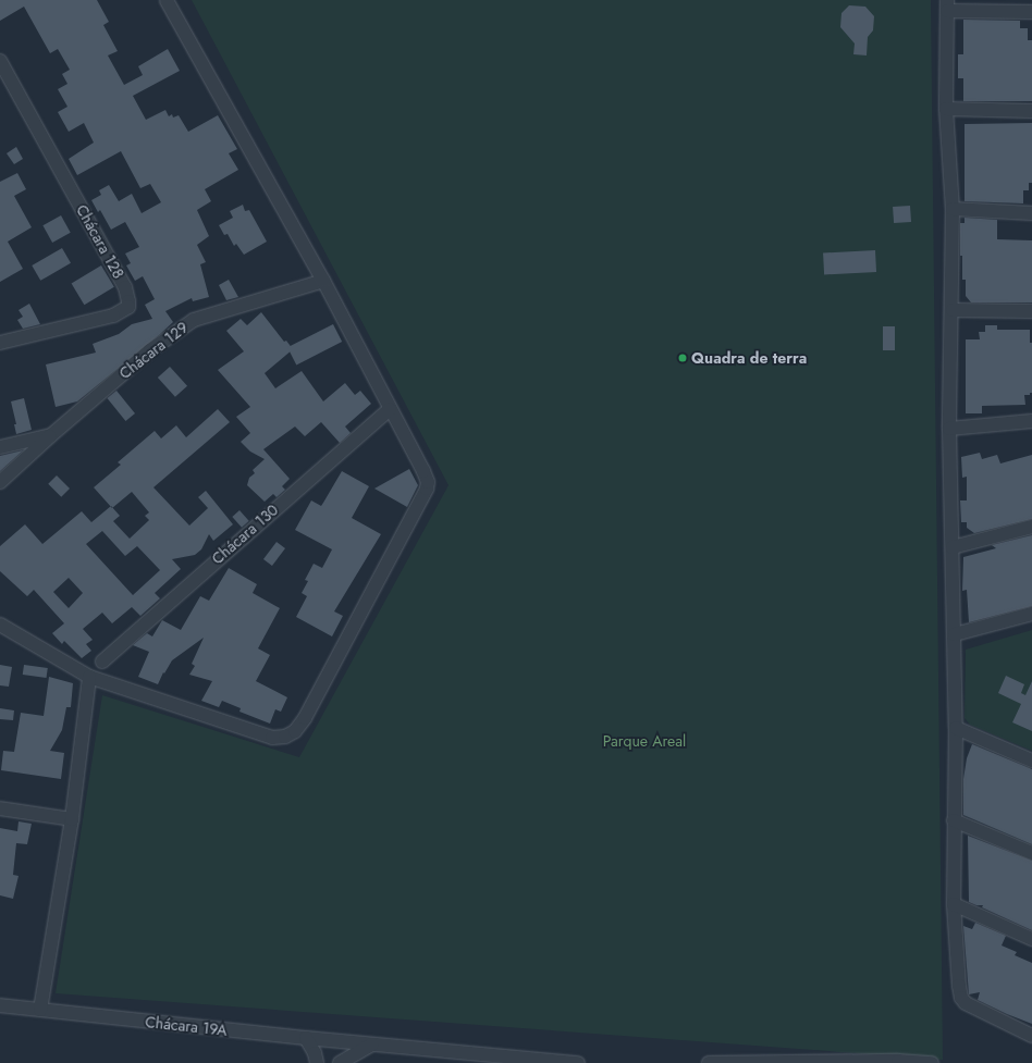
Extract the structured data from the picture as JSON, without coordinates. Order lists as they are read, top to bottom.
{
  "streets": {
    "street": [
      "Chácara 128",
      "Chácara 129",
      "Chácara 130",
      "Chácara 19A"
    ]
  },
  "parks": ["Parque Areal"],
  "places": ["Quadra de terra"]
}
